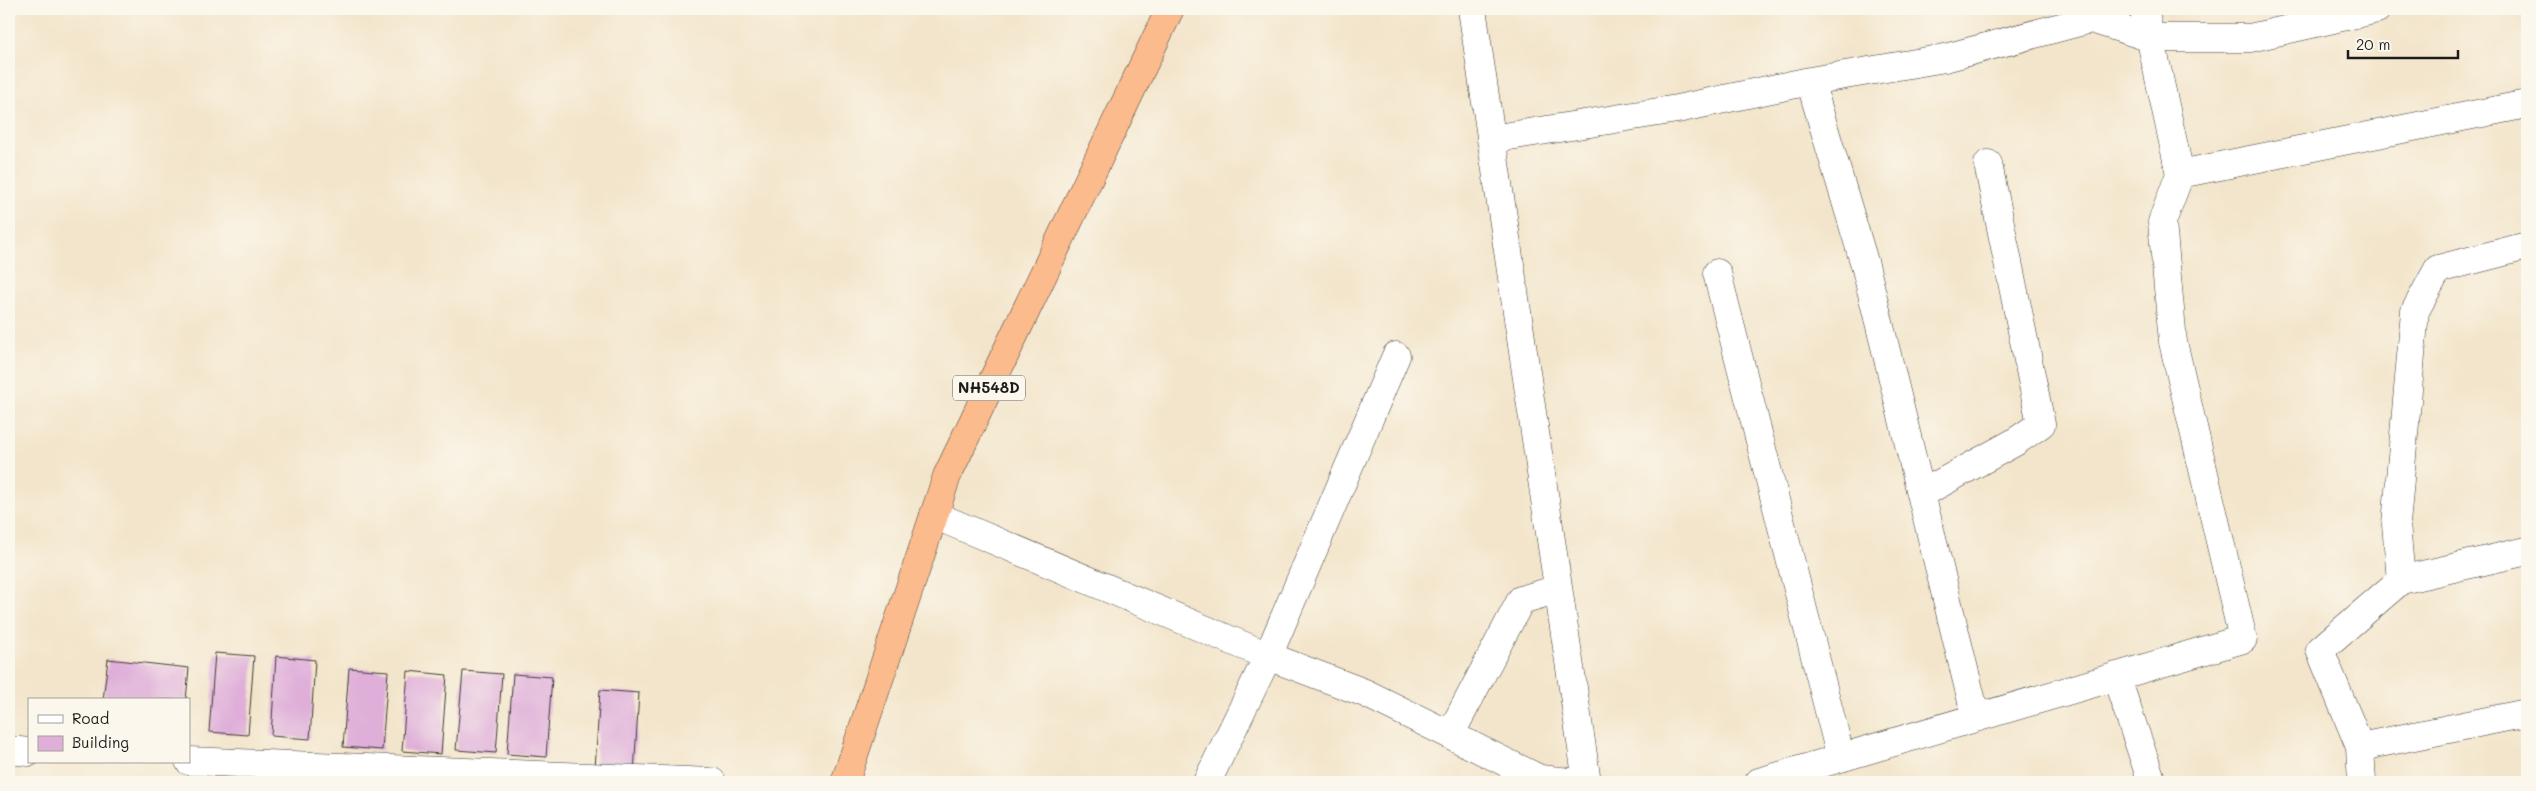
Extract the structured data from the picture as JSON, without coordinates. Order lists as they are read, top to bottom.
{
  "streets": {
    "highway": ["NH548D"]
  },
  "legend": ["Road", "Building"],
  "scale_bar": "20 m"
}
